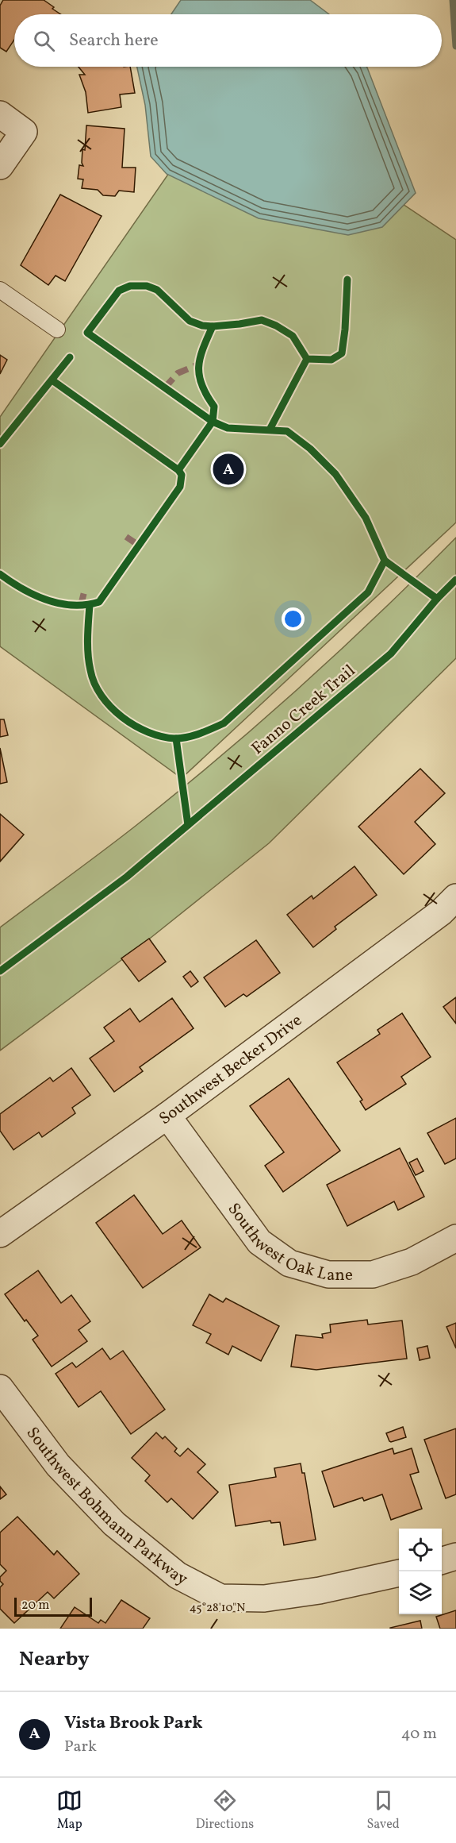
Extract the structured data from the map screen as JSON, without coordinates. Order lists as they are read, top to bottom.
{
  "streets": {
    "street": ["Southwest Becker Drive", "Southwest Oak Lane", "Southwest Bohmann Parkway"],
    "cycle path": ["Fanno Creek Trail"]
  },
  "crossings": [
    ["Southwest Becker Drive", "Southwest Oak Lane"]
  ],
  "scale_bar": "20 m",
  "page": {
    "search": "Search here",
    "pins": "A",
    "scale": "20 m",
    "heading": "Nearby",
    "list": [
      {
        "mark": "A",
        "name": "Vista Brook Park",
        "note": "Park",
        "value": "40 m"
      }
    ],
    "nav": ["Map", "Directions", "Saved"]
  },
  "coordinates": ["45°28'10\"N"]
}
